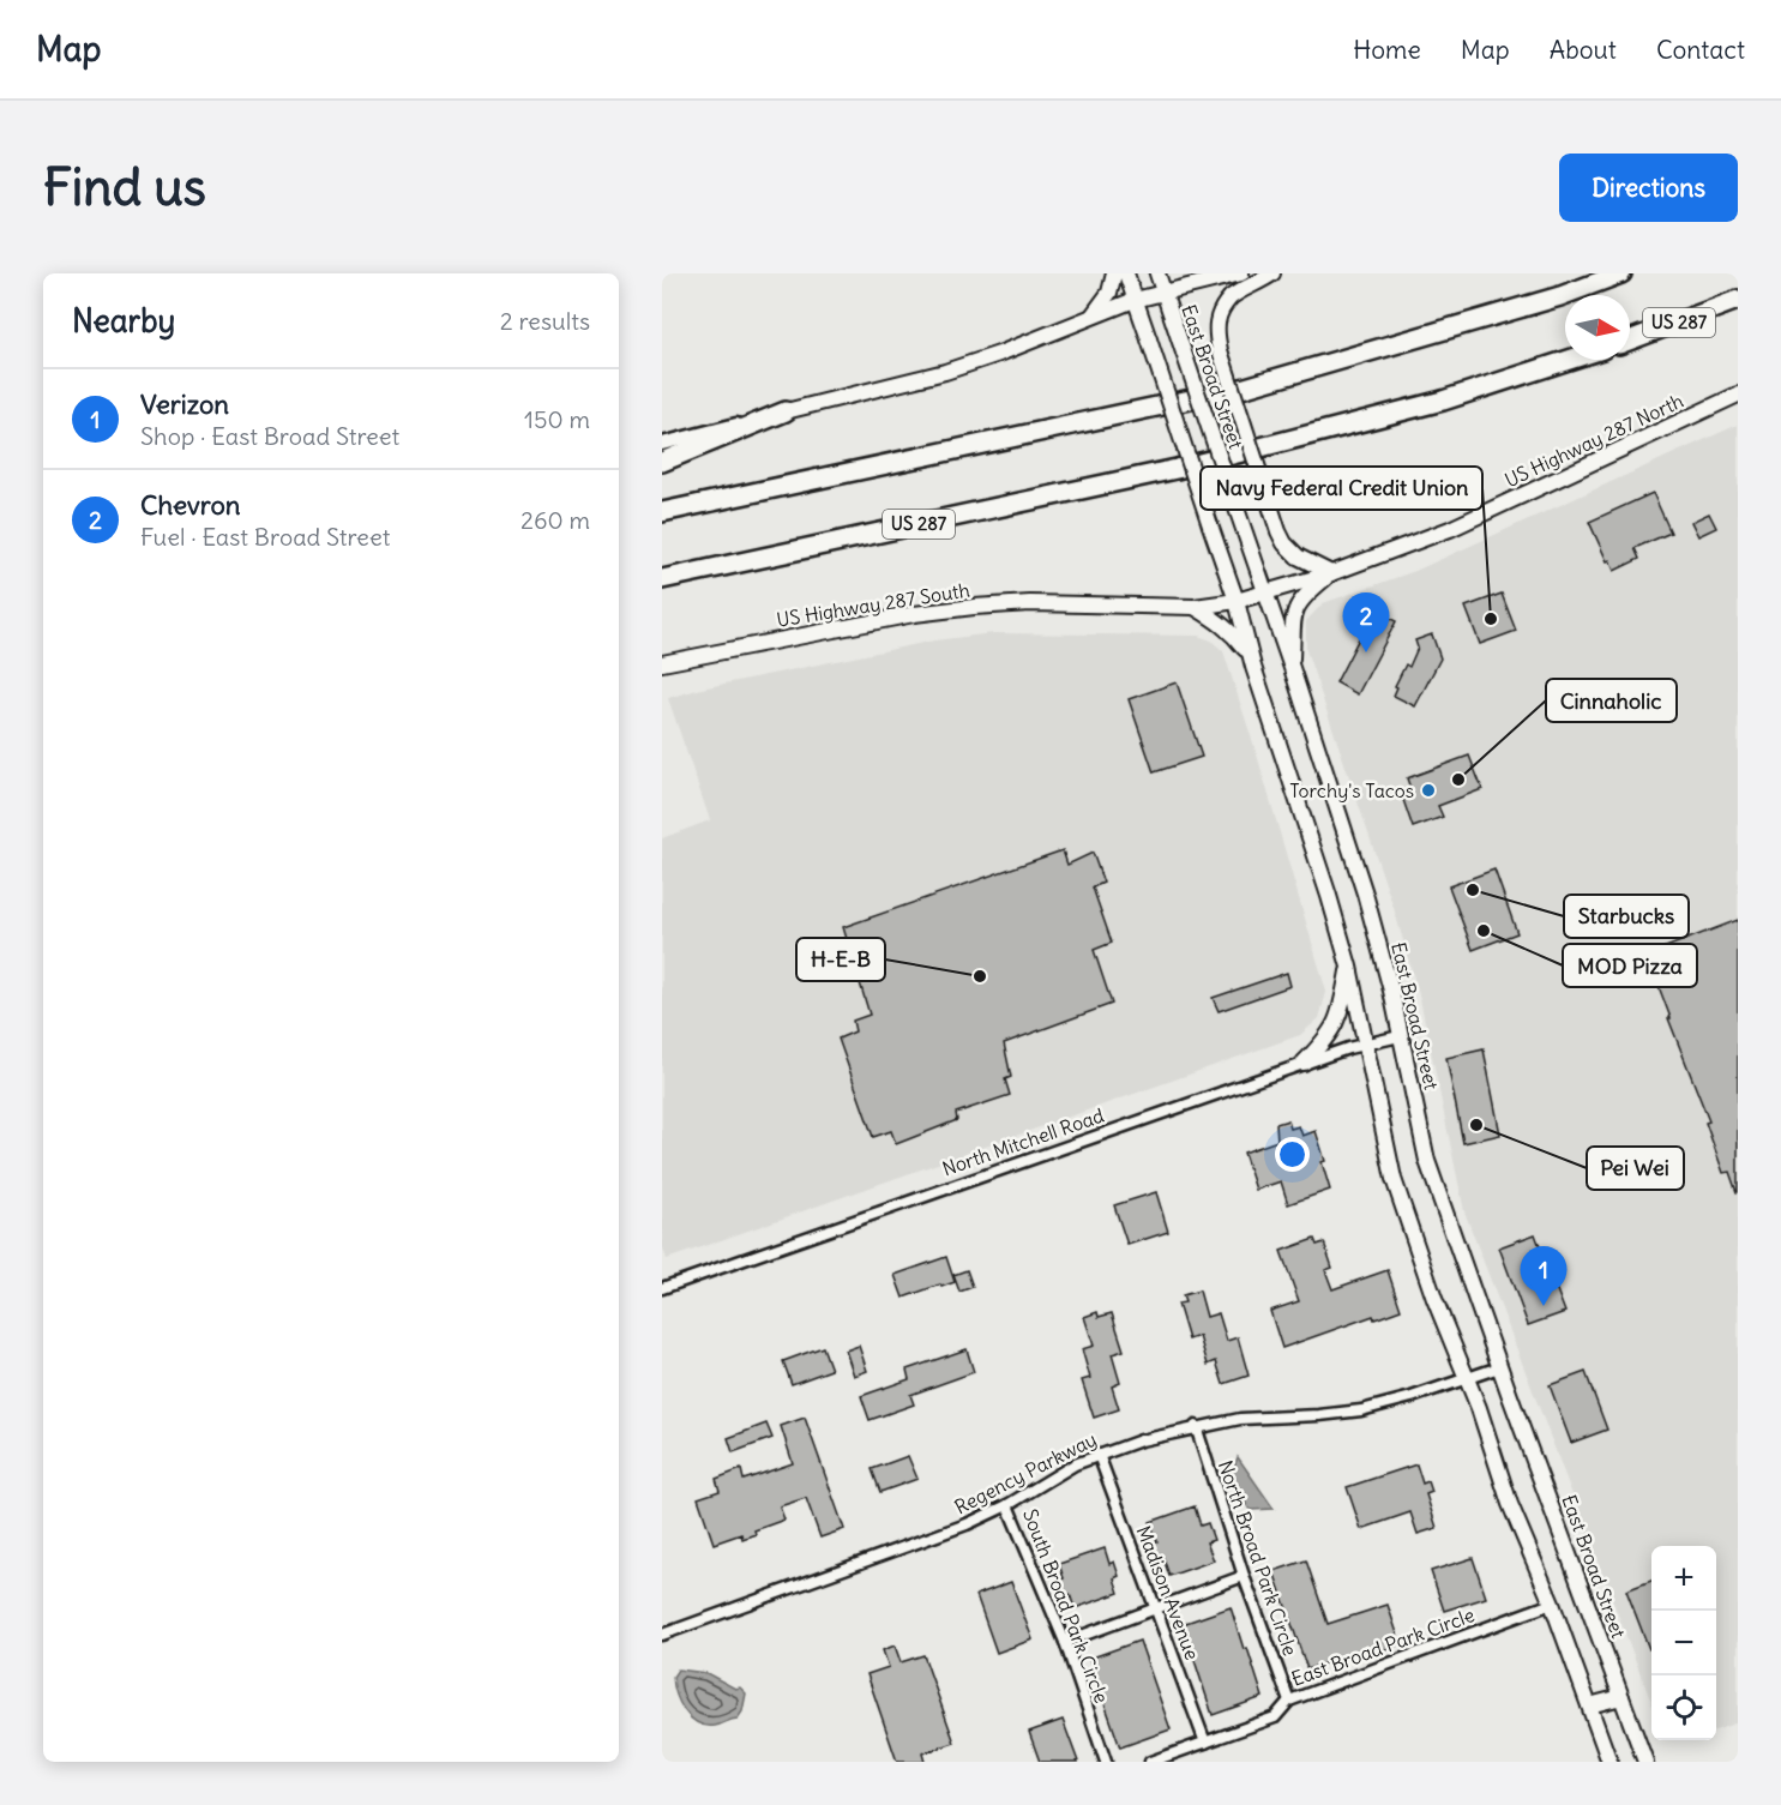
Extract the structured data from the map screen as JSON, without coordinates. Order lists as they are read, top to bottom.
{
  "streets": {
    "highway": ["US 287"],
    "main road": ["East Broad Street", "US Highway 287 North", "US Highway 287 South"],
    "street": [
      "North Mitchell Road",
      "Regency Parkway",
      "North Broad Park Circle",
      "Madison Avenue",
      "South Broad Park Circle",
      "East Broad Park Circle"
    ]
  },
  "crossings": [
    ["East Broad Street", "US Highway 287 North"],
    ["East Broad Street", "US Highway 287 South"],
    ["East Broad Street", "North Mitchell Road"],
    ["East Broad Street", "Regency Parkway"],
    ["US Highway 287 North", "US Highway 287 South"],
    ["Regency Parkway", "North Broad Park Circle"],
    ["Regency Parkway", "Madison Avenue"],
    ["Regency Parkway", "South Broad Park Circle"],
    ["North Broad Park Circle", "East Broad Park Circle"],
    ["Madison Avenue", "East Broad Park Circle"]
  ],
  "places": [
    "Navy Federal Credit Union",
    "Cinnaholic",
    "Torchy's Tacos",
    "Starbucks",
    "MOD Pizza",
    "H-E-B",
    "Pei Wei"
  ],
  "north": "right",
  "page": {
    "header": "Map",
    "nav": [
      "Home",
      "Map",
      "About",
      "Contact"
    ],
    "buttons": "Directions",
    "title": "Find us",
    "heading": ["Nearby", "2 results"],
    "list": [
      {
        "mark": "1",
        "name": "Verizon",
        "note": "Shop · East Broad Street",
        "value": "150 m"
      },
      {
        "mark": "2",
        "name": "Chevron",
        "note": "Fuel · East Broad Street",
        "value": "260 m"
      }
    ],
    "pins": ["2", "1"],
    "map_buttons": ["+", "−"]
  }
}
